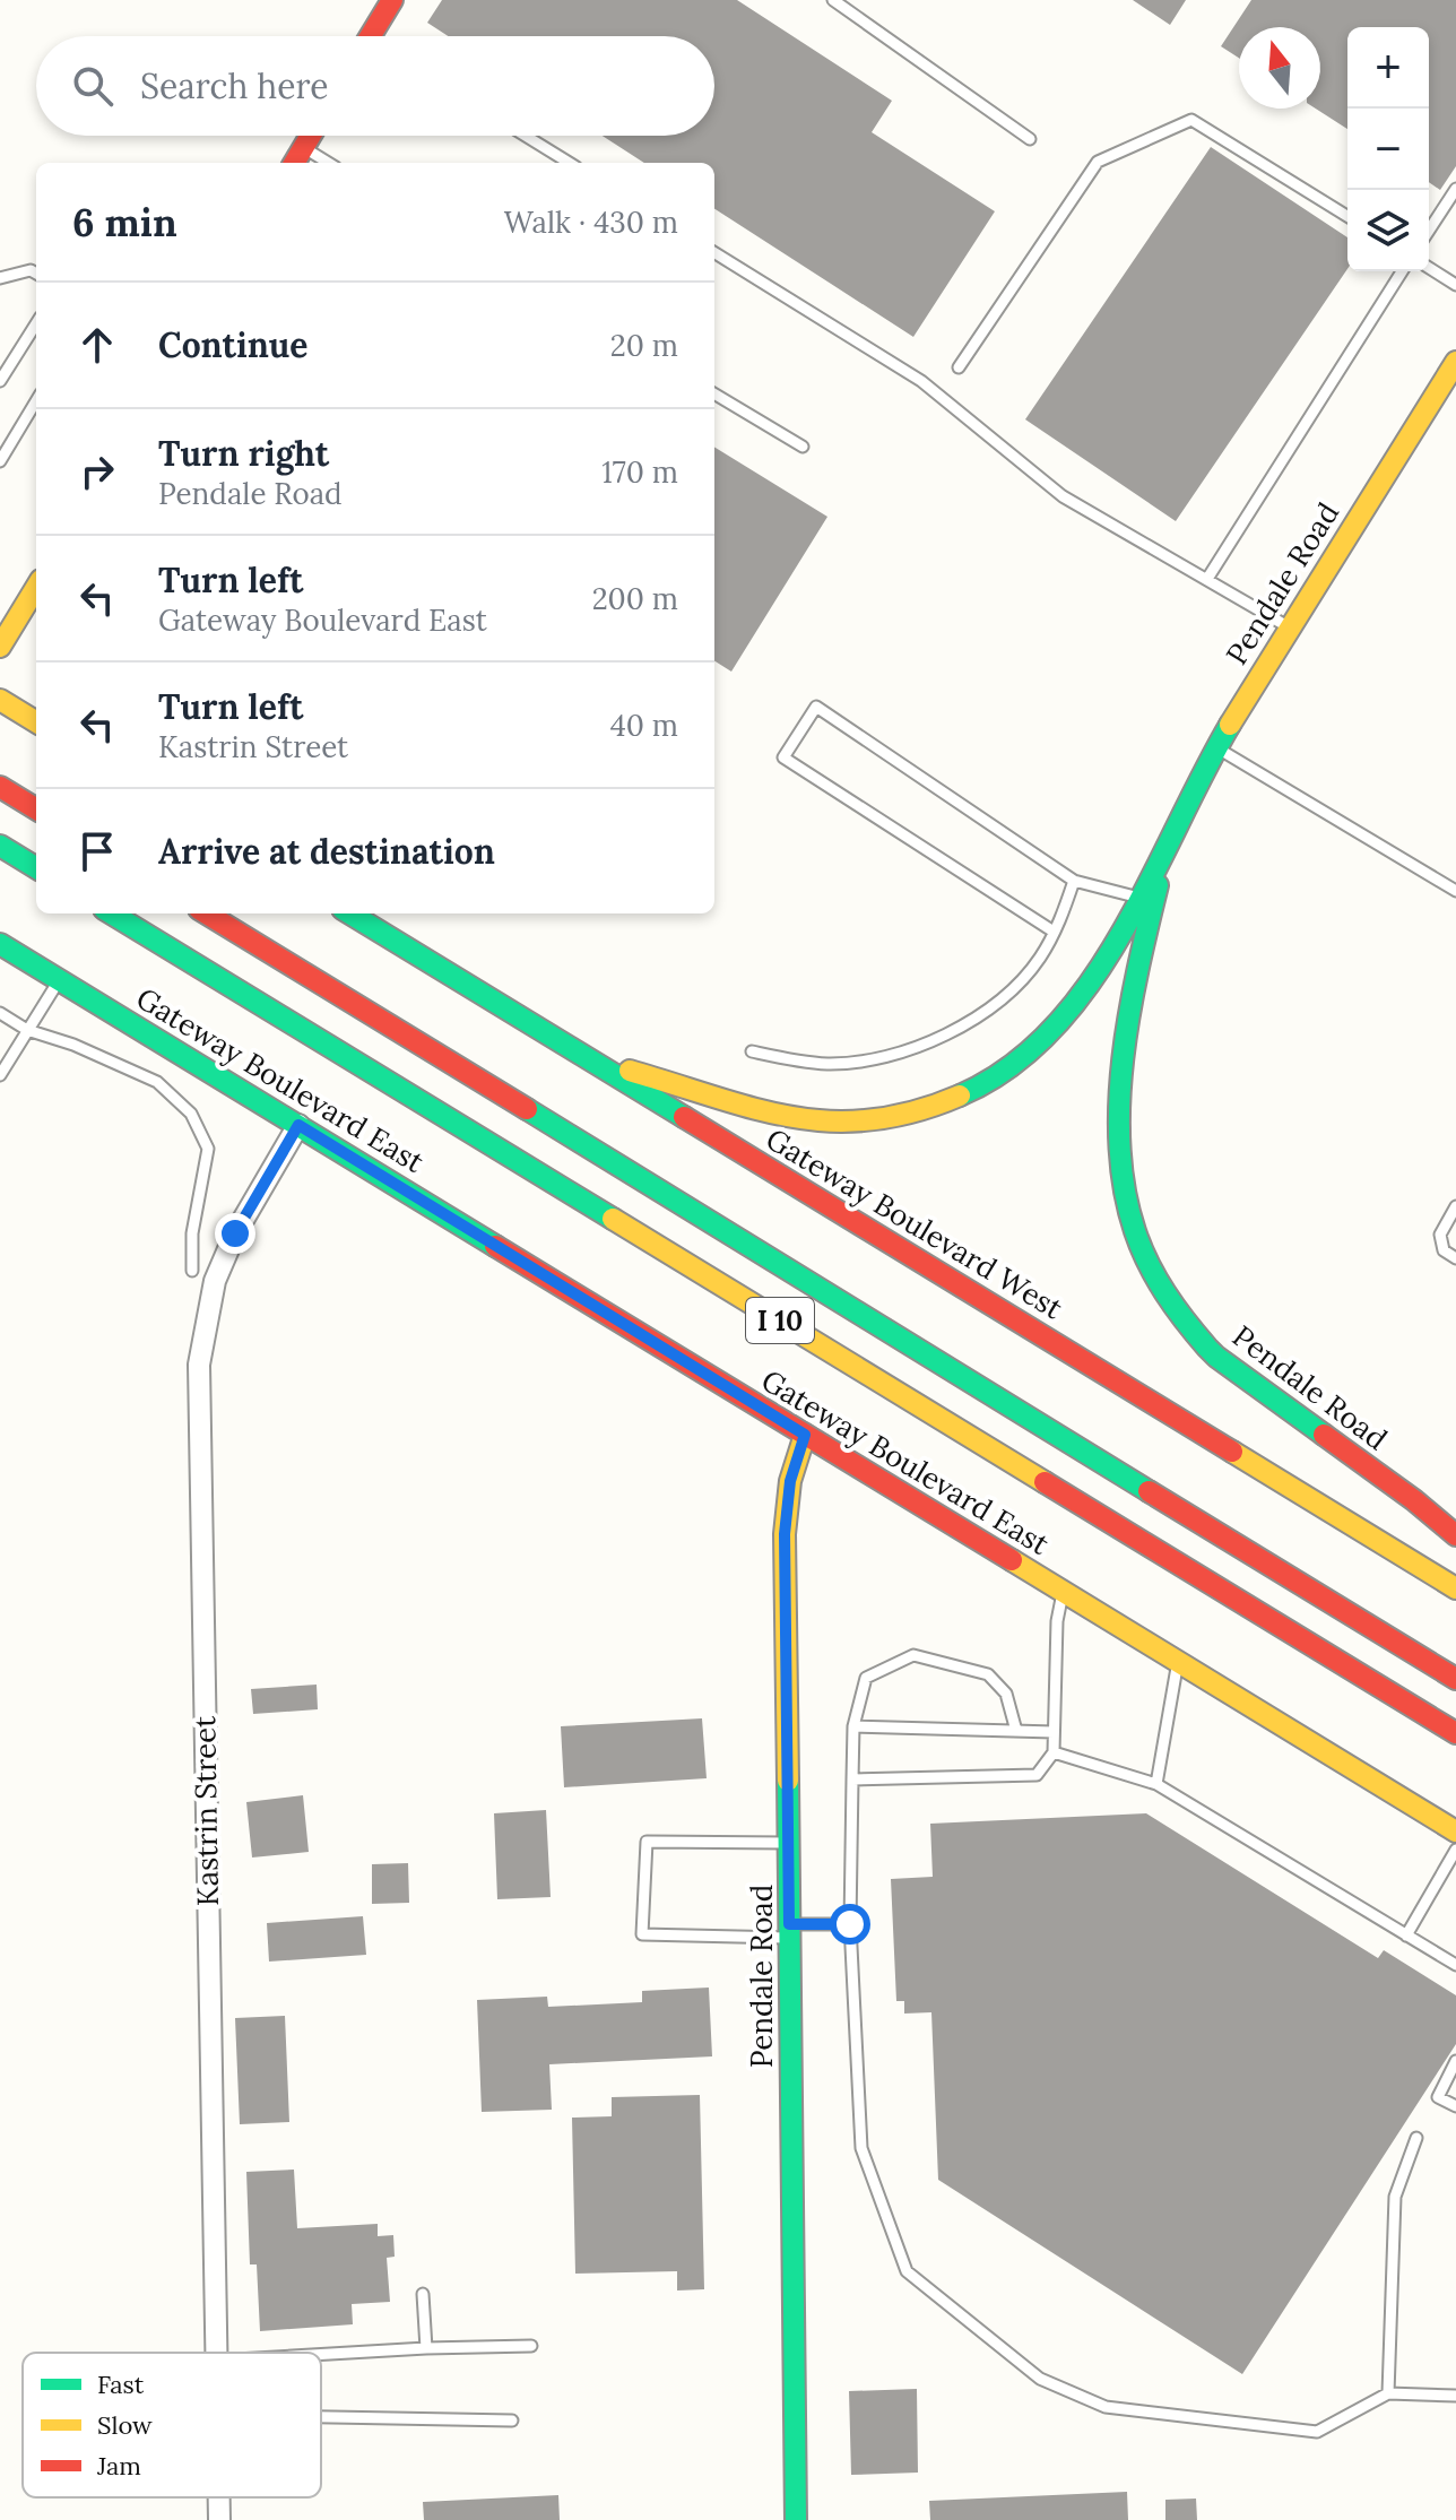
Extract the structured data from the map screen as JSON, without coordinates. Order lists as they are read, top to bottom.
{
  "streets": {
    "main road": [
      "Pendale Road",
      "Gateway Boulevard East",
      "Gateway Boulevard West",
      "I 10"
    ],
    "street": ["Kastrin Street"]
  },
  "crossings": [
    ["Pendale Road", "Gateway Boulevard East"],
    ["Pendale Road", "Gateway Boulevard West"],
    ["Gateway Boulevard East", "Kastrin Street"]
  ],
  "legend": ["Fast", "Slow", "Jam"],
  "north": "top",
  "page": {
    "map_buttons": ["+", "−"],
    "search": "Search here",
    "heading": ["6 min", "Walk · 430 m"],
    "list": [
      ["Continue", "20 m"],
      ["Turn right", "Pendale Road", "170 m"],
      ["Turn left", "Gateway Boulevard East", "200 m"],
      ["Turn left", "Kastrin Street", "40 m"],
      "Arrive at destination"
    ]
  }
}
